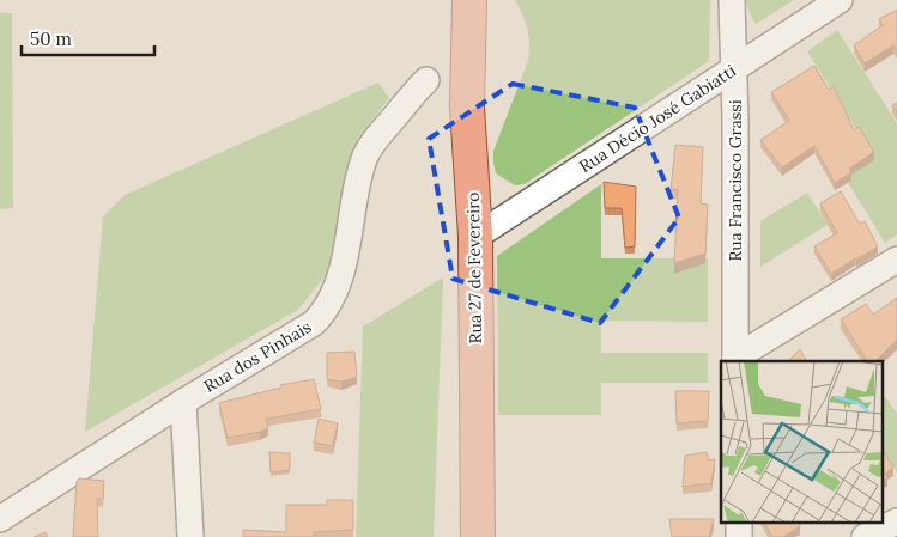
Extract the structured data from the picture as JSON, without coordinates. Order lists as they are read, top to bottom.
{
  "streets": {
    "main road": ["Rua 27 de Fevereiro"],
    "street": ["Rua Décio José Gabiatti", "Rua Francisco Grassi", "Rua dos Pinhais"]
  },
  "crossings": [
    ["Rua Décio José Gabiatti", "Rua Francisco Grassi"],
    ["Rua Décio José Gabiatti", "Rua 27 de Fevereiro"]
  ],
  "scale_bar": "50 m"
}
